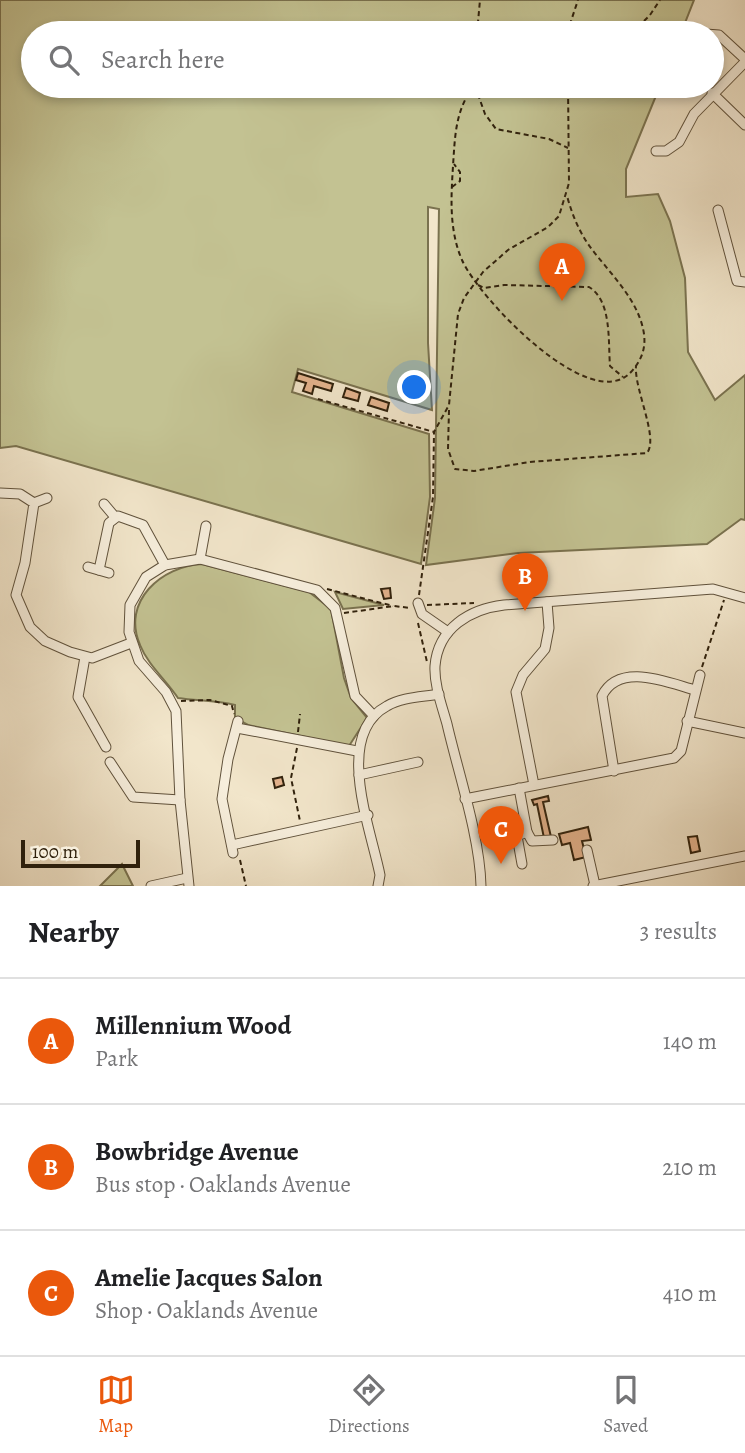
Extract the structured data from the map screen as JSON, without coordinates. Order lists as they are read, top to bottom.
{
  "scale_bar": "100 m",
  "page": {
    "search": "Search here",
    "pins": ["A", "B", "C"],
    "scale": "100 m",
    "heading": ["Nearby", "3 results"],
    "list": [
      {
        "mark": "A",
        "name": "Millennium Wood",
        "note": "Park",
        "value": "140 m"
      },
      {
        "mark": "B",
        "name": "Bowbridge Avenue",
        "note": "Bus stop · Oaklands Avenue",
        "value": "210 m"
      },
      {
        "mark": "C",
        "name": "Amelie Jacques Salon",
        "note": "Shop · Oaklands Avenue",
        "value": "410 m"
      }
    ],
    "nav": ["Map", "Directions", "Saved"]
  }
}
